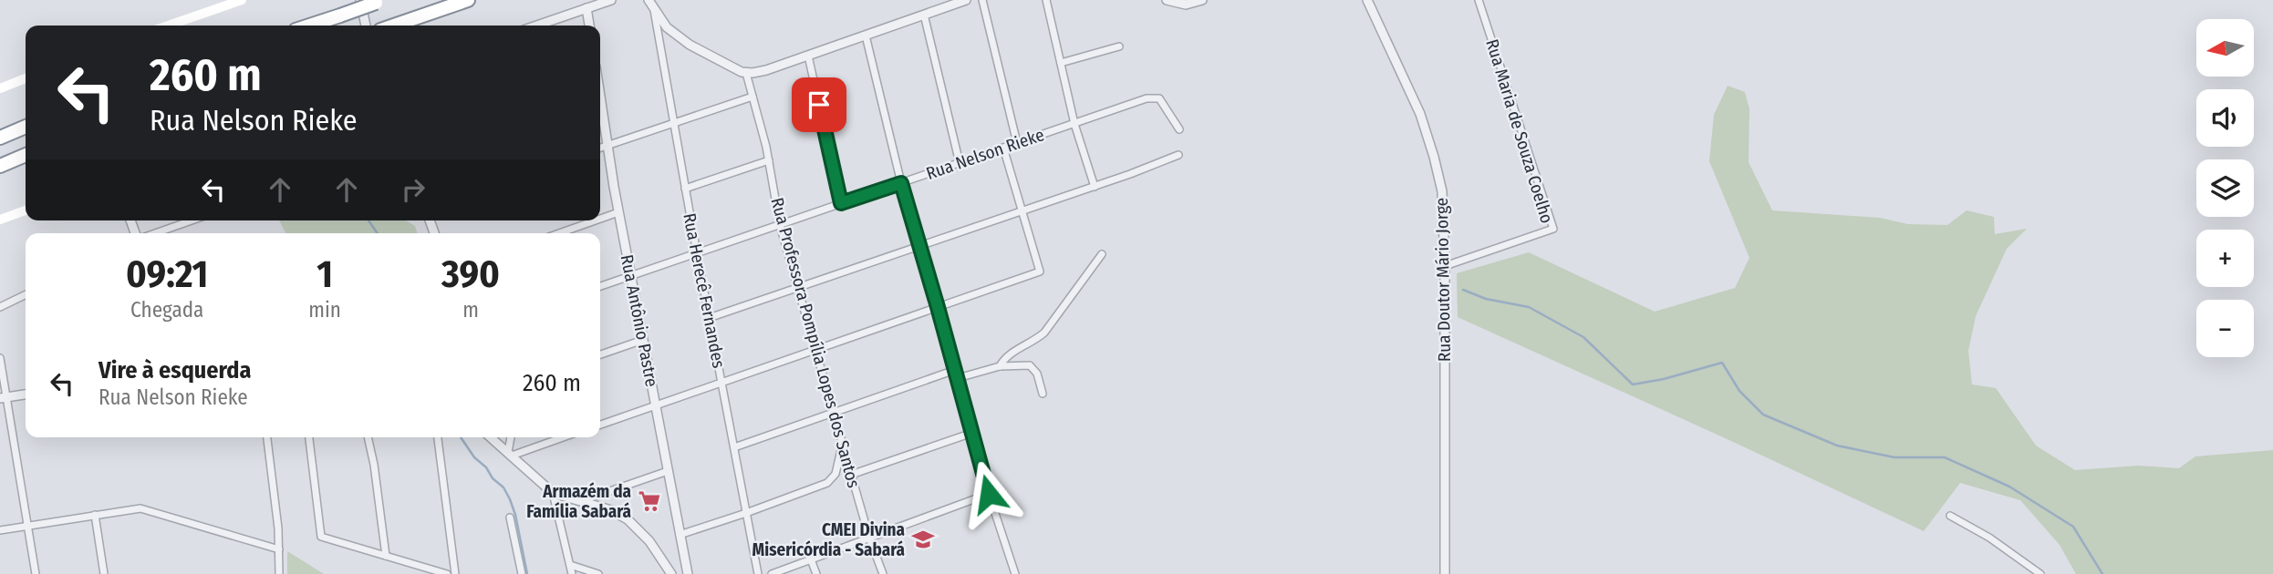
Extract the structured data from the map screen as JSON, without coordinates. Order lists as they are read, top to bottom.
{
  "streets": {
    "street": [
      "Rua Maria de Souza Coelho",
      "Rua Nelson Rieke",
      "Rua Doutor Mário Jorge",
      "Rua Herecê Fernandes",
      "Rua Antônio Pastre",
      "Rua Professora Pompília Lopes dos Santos"
    ]
  },
  "crossings": [
    ["Rua Maria de Souza Coelho", "Rua Doutor Mário Jorge"],
    ["Rua Nelson Rieke", "Rua Herecê Fernandes"],
    ["Rua Nelson Rieke", "Rua Antônio Pastre"],
    ["Rua Nelson Rieke", "Rua Professora Pompília Lopes dos Santos"]
  ],
  "places": {
    "supermarket": ["Armazém da Família Sabará"],
    "school or university": ["CMEI Divina Misericórdia - Sabará"]
  },
  "north": "left",
  "page": {
    "map_buttons": ["+", "−"],
    "turn": ["260 m", "Rua Nelson Rieke"],
    "eta": [
      "09:21",
      "Chegada",
      "1",
      "min",
      "390",
      "m"
    ],
    "list": [
      {
        "name": "Vire à esquerda",
        "note": "Rua Nelson Rieke",
        "value": "260 m"
      }
    ]
  }
}
